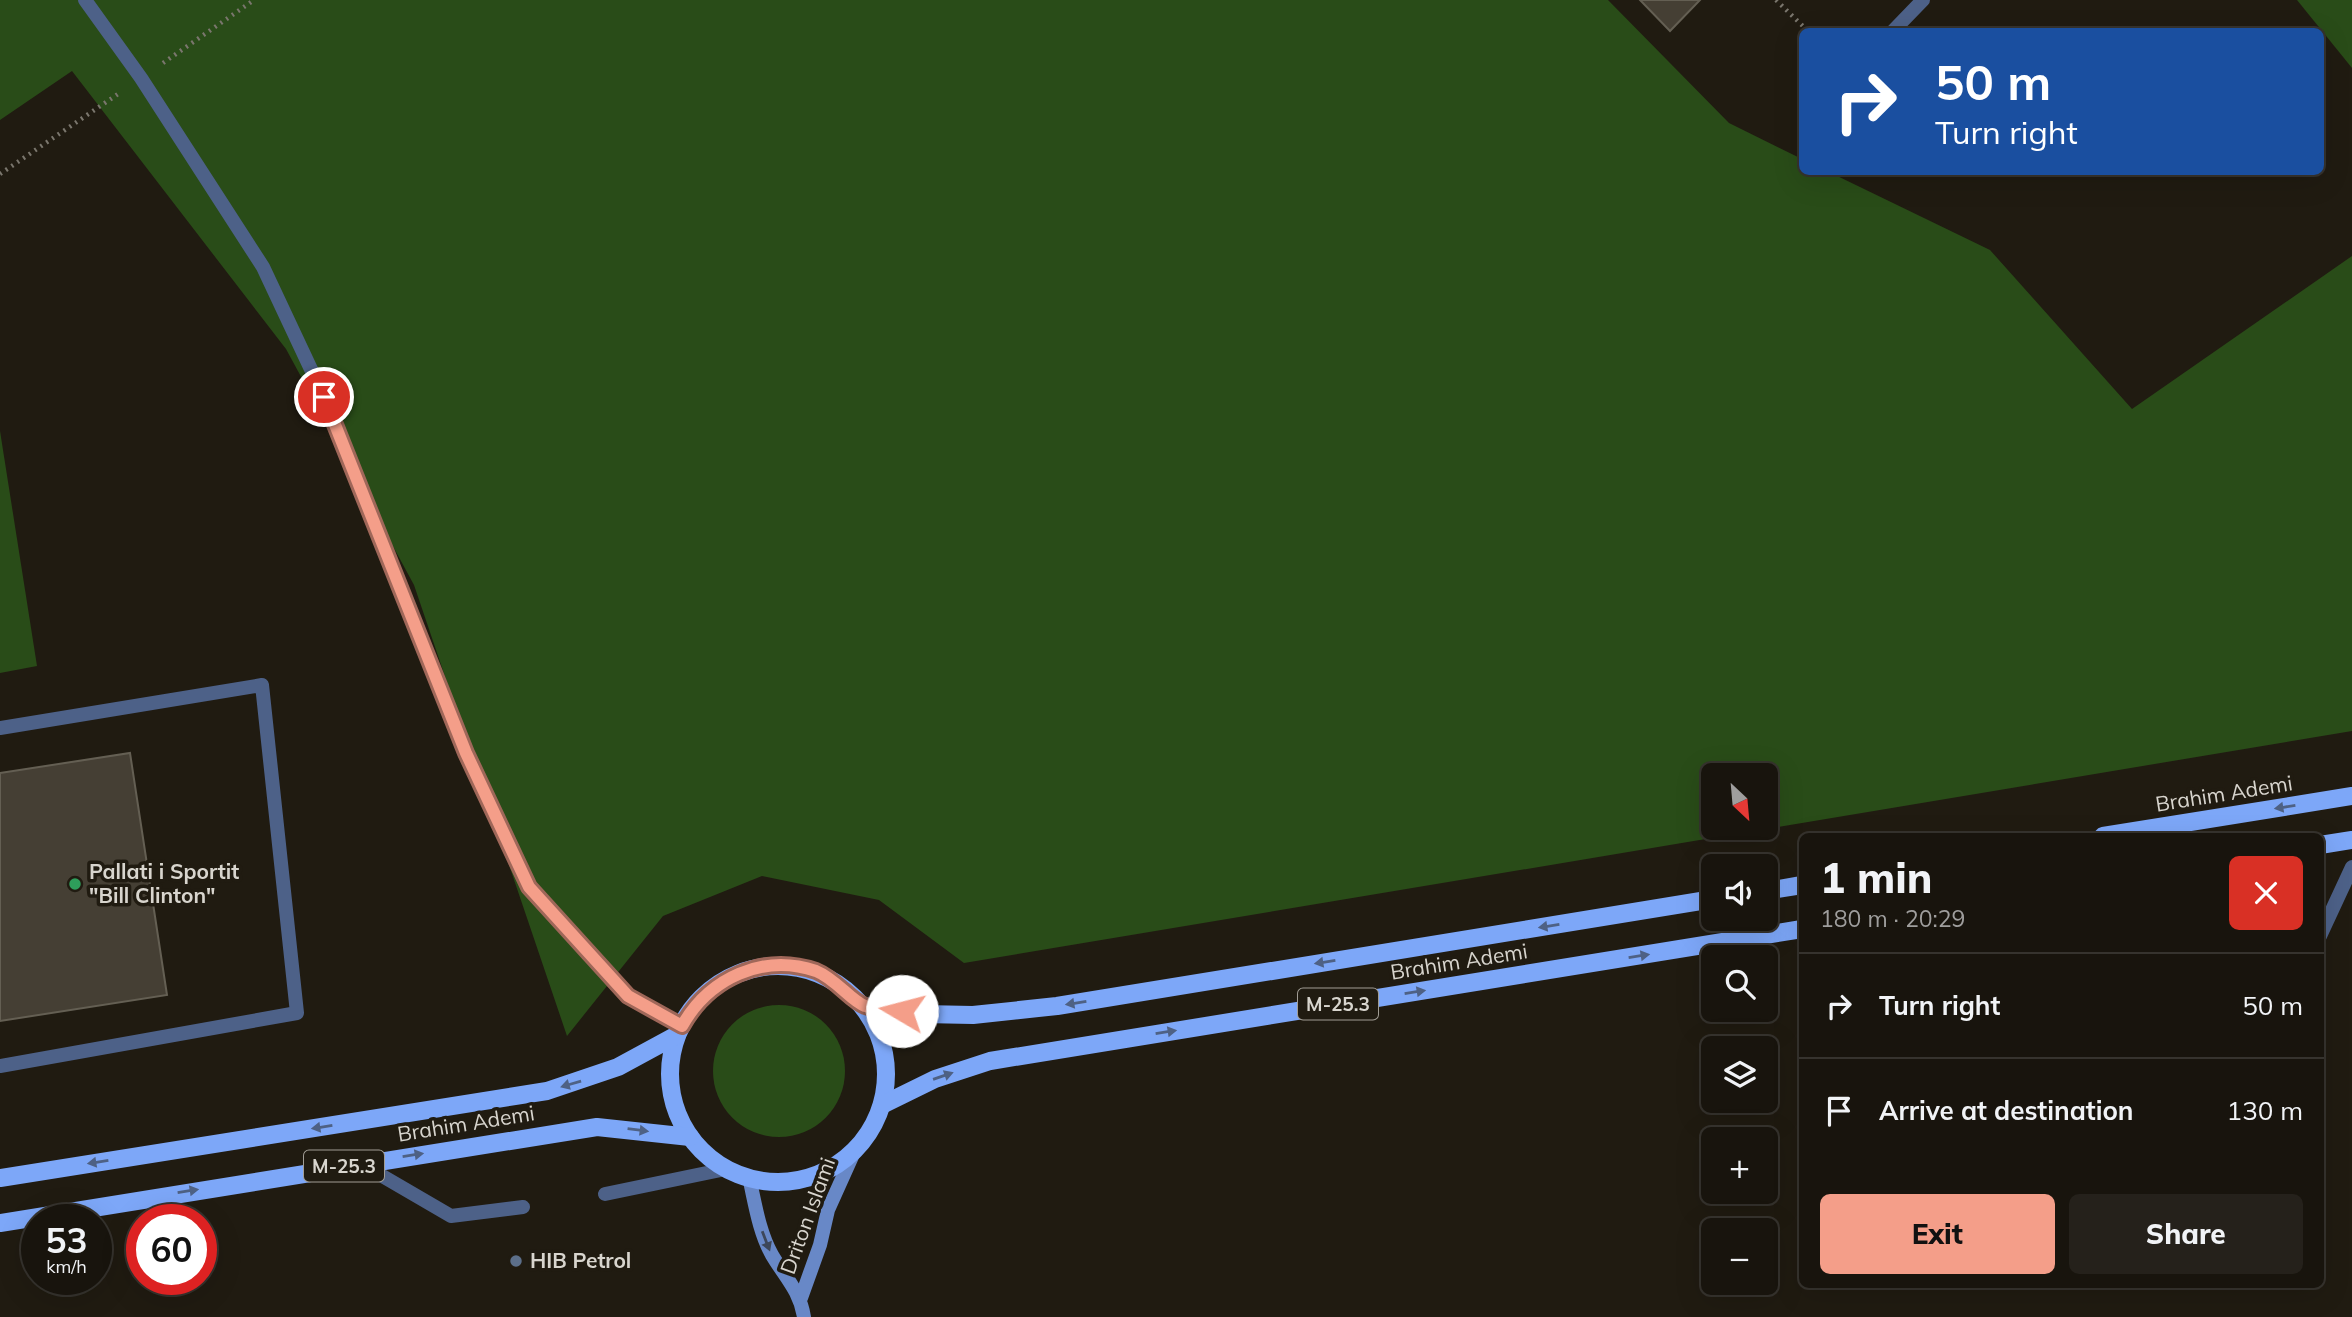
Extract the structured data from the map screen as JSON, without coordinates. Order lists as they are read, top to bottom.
{
  "streets": {
    "main road": ["Brahim Ademi", "M-25.3"],
    "street": ["Driton Islami"]
  },
  "crossings": [
    ["Brahim Ademi", "Driton Islami"]
  ],
  "one_way": ["Driton Islami"],
  "places": ["Pallati i Sportit \"Bill Clinton\"", "HIB Petrol"],
  "north": "bottom right",
  "page": {
    "turn": ["50 m", "Turn right"],
    "map_buttons": ["+", "−"],
    "heading": ["1 min", "180 m · 20:29"],
    "list": [
      {
        "name": "Turn right",
        "value": "50 m"
      },
      {
        "name": "Arrive at destination",
        "value": "130 m"
      }
    ],
    "buttons": ["Exit", "Share"],
    "speed": "53 km/h",
    "limit": "60"
  }
}
